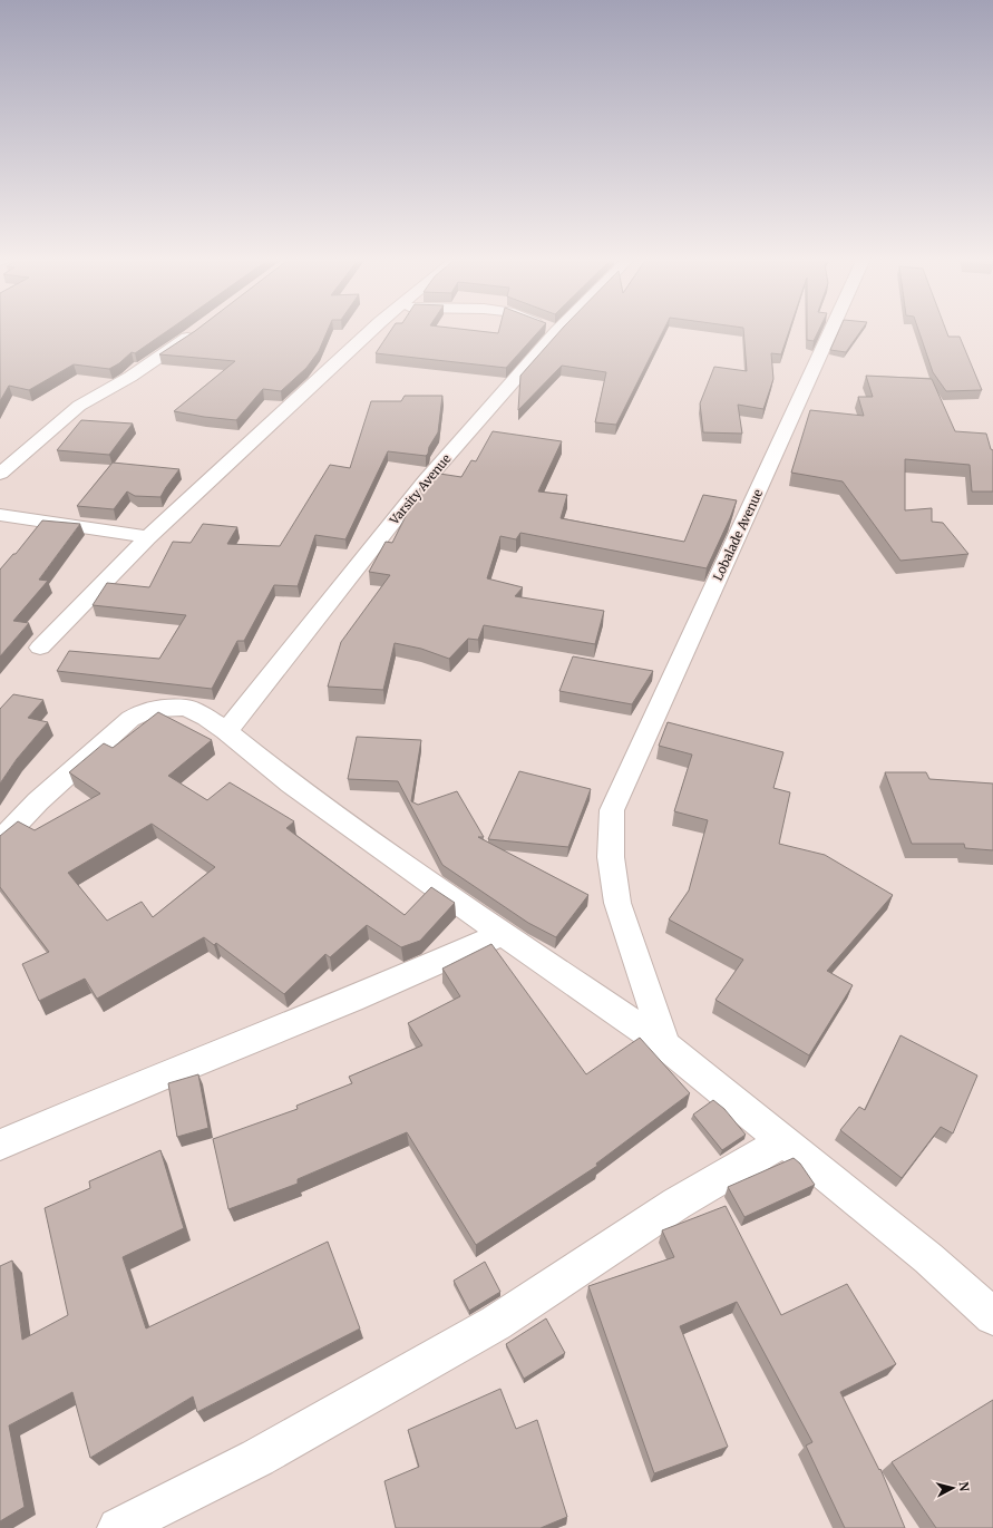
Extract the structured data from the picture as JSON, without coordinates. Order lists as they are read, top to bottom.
{
  "streets": {
    "street": ["Varsity Avenue", "Lobalade Avenue"]
  },
  "north": "right"
}
